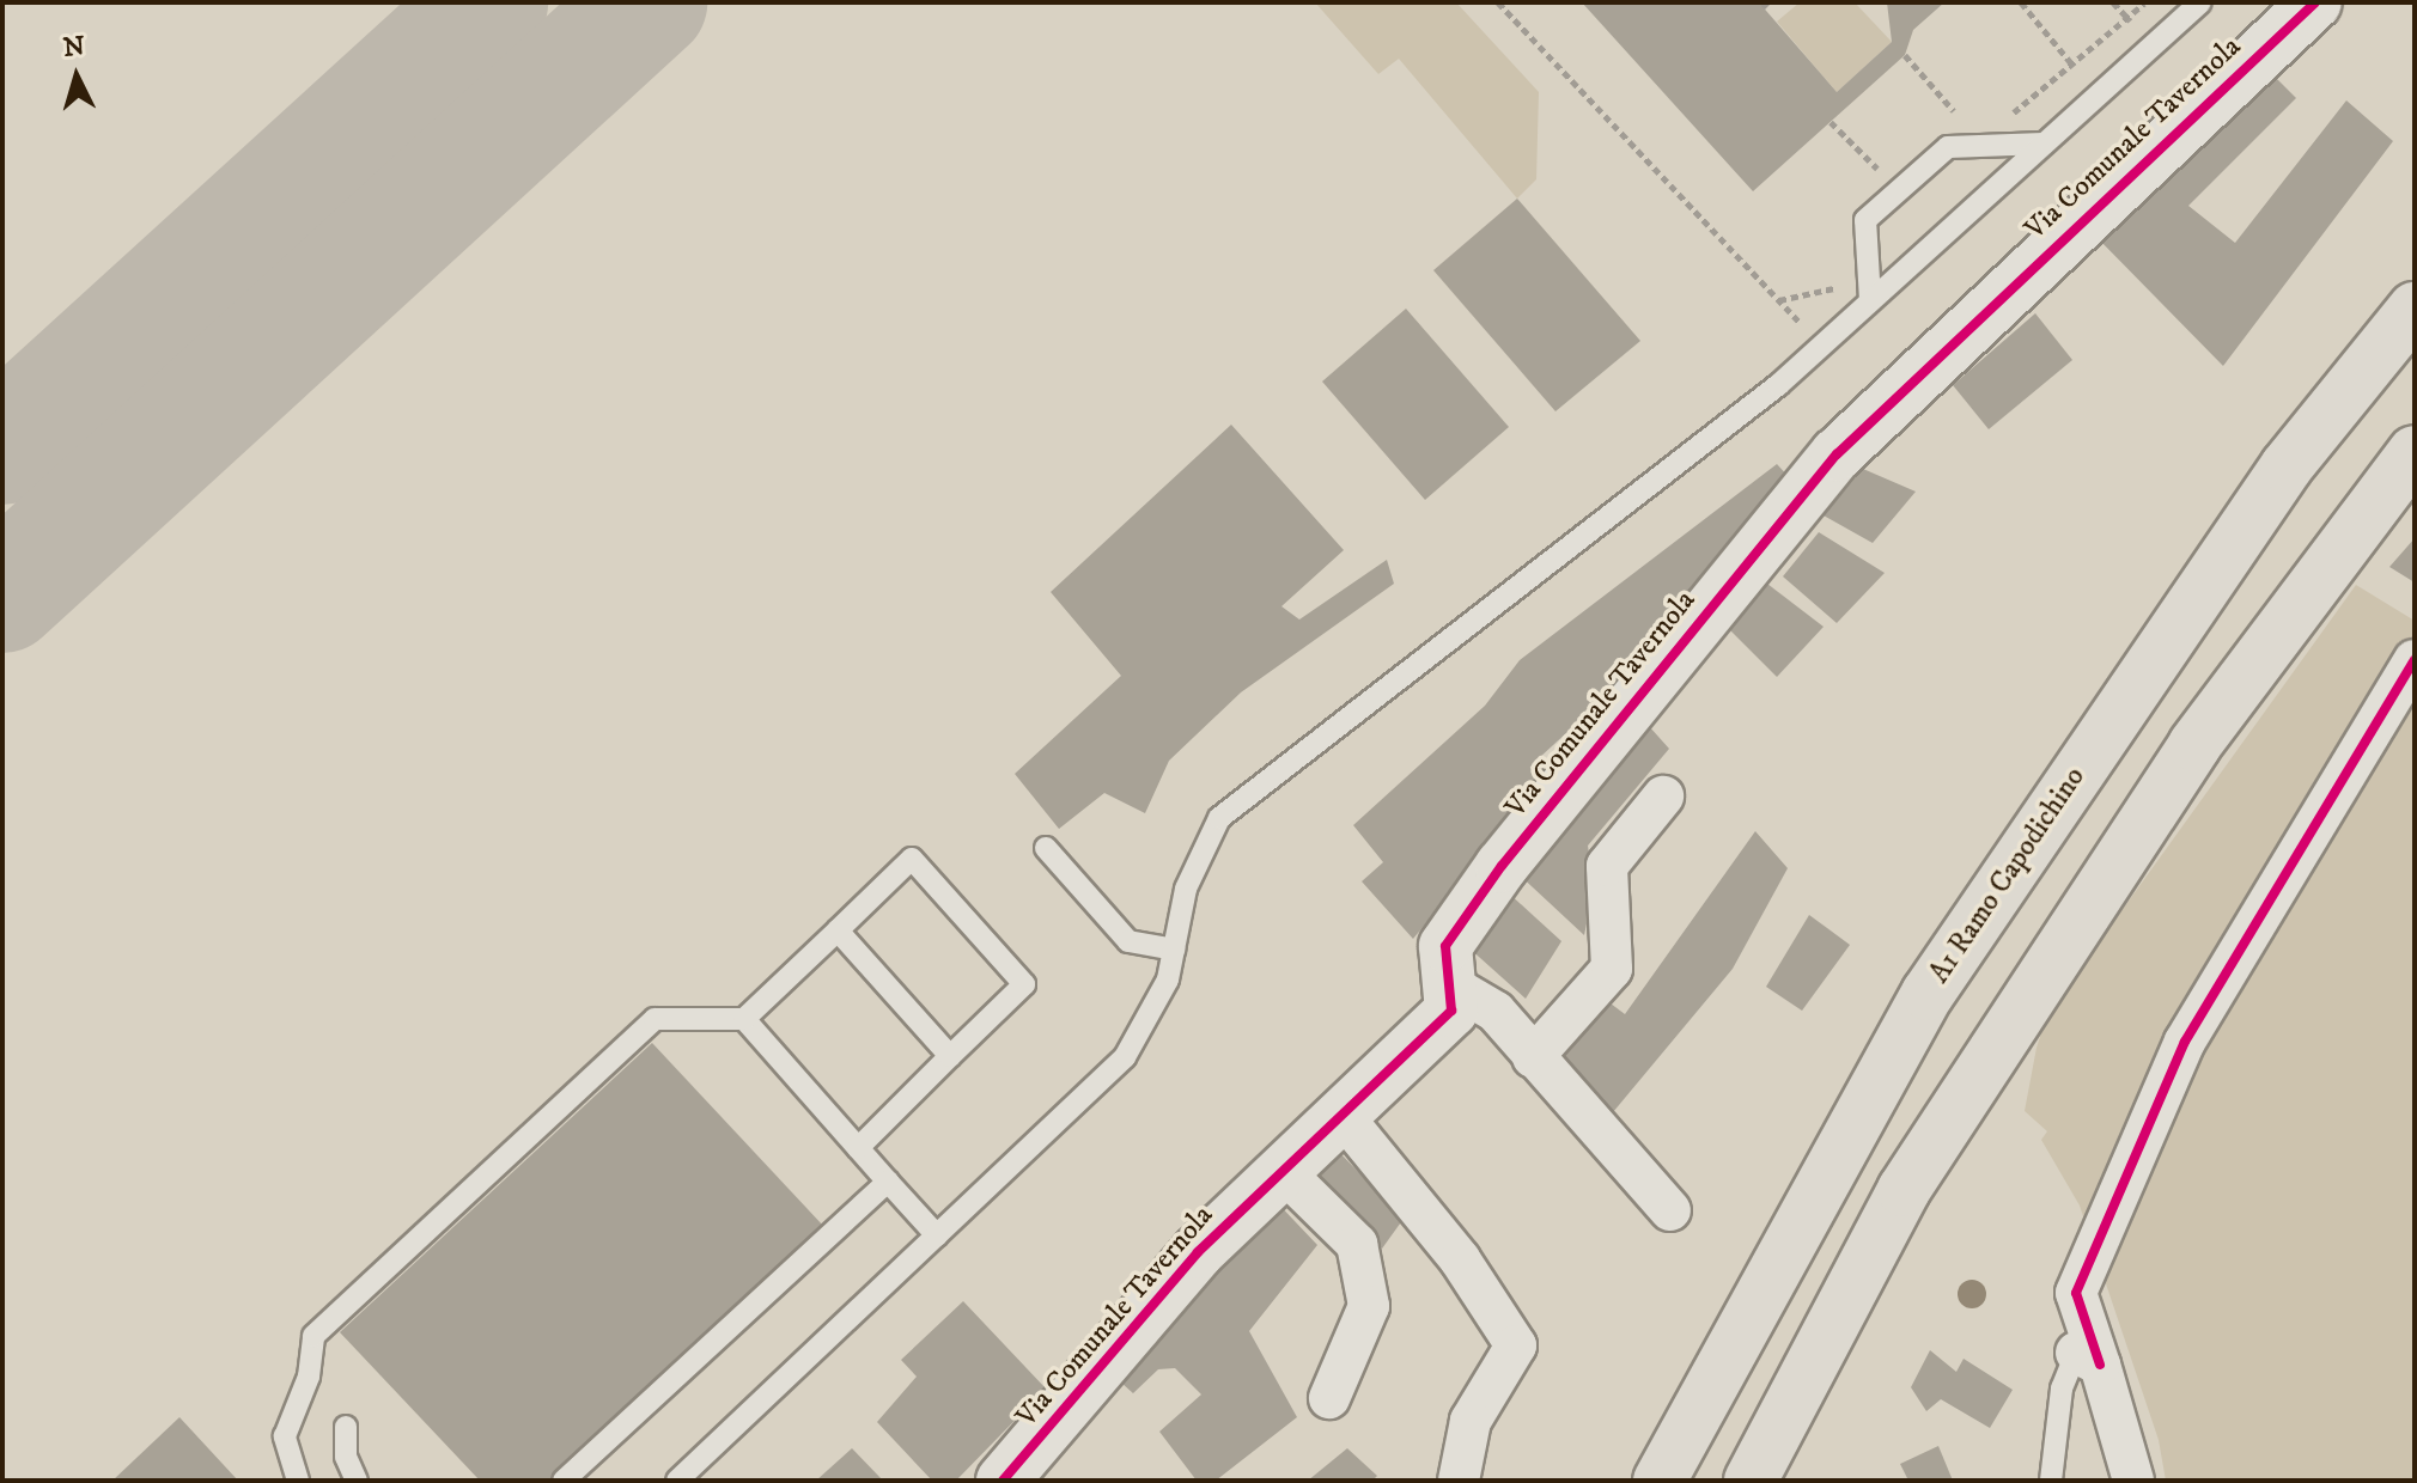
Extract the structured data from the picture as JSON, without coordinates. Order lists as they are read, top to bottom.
{
  "streets": {
    "highway": ["A1 Ramo Capodichino"],
    "street": ["Via Comunale Tavernola"]
  },
  "north": "top"
}
